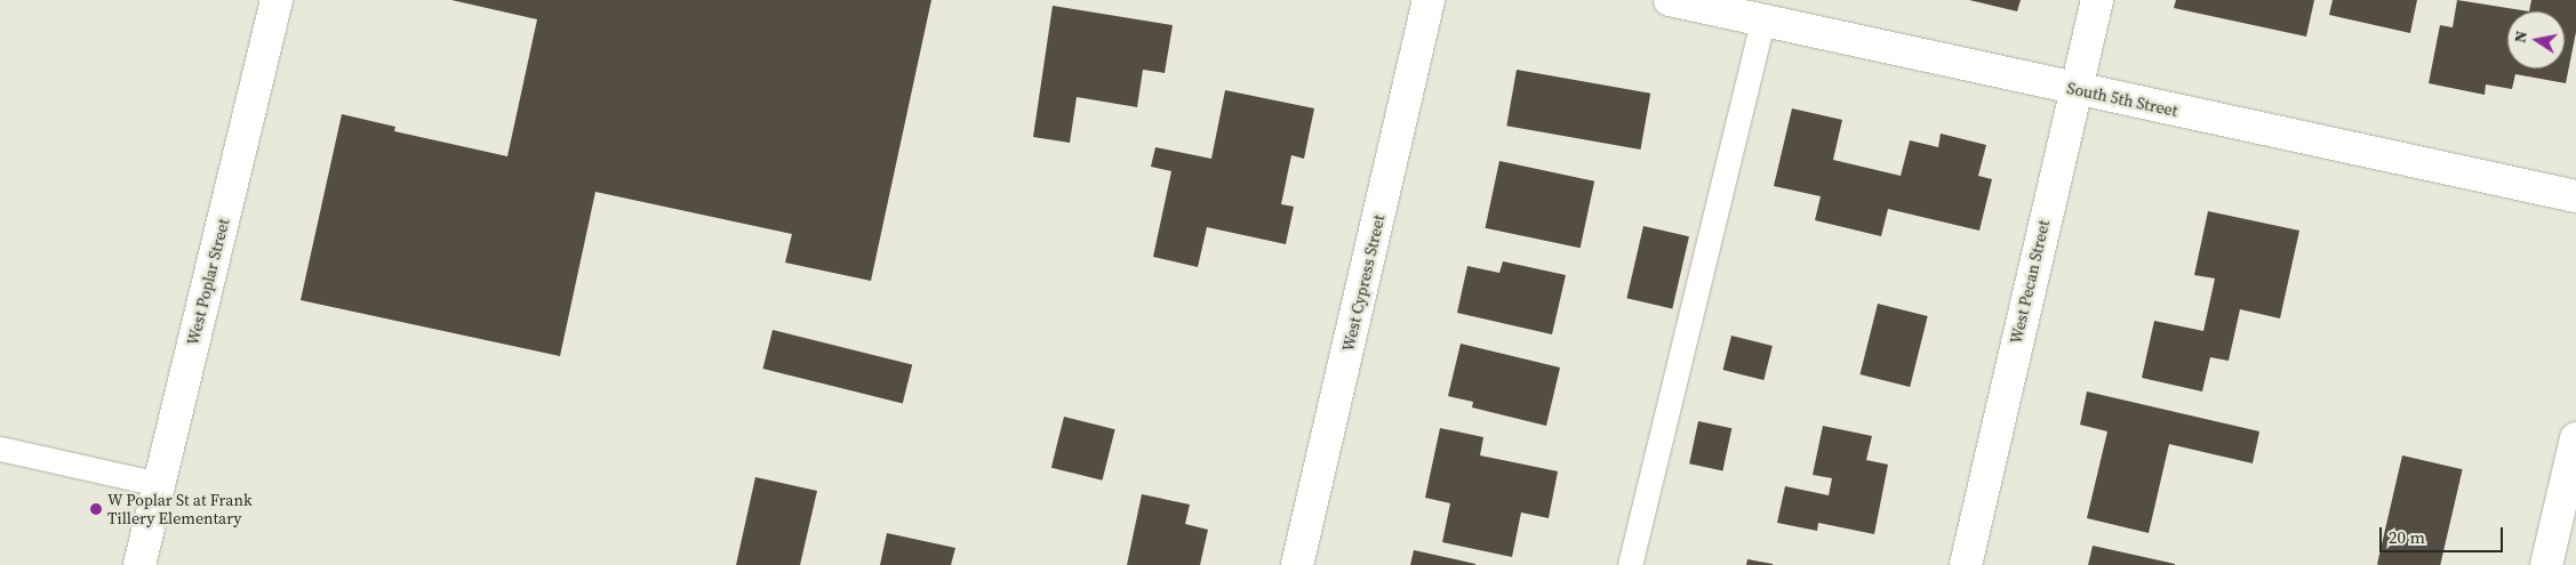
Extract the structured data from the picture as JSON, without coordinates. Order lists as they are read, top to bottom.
{
  "streets": {
    "street": [
      "South 5th Street",
      "West Poplar Street",
      "West Pecan Street",
      "West Cypress Street"
    ]
  },
  "crossings": [
    ["South 5th Street", "West Pecan Street"]
  ],
  "places": ["W Poplar St at Frank Tillery Elementary"],
  "scale_bar": "20 m",
  "north": "left"
}
